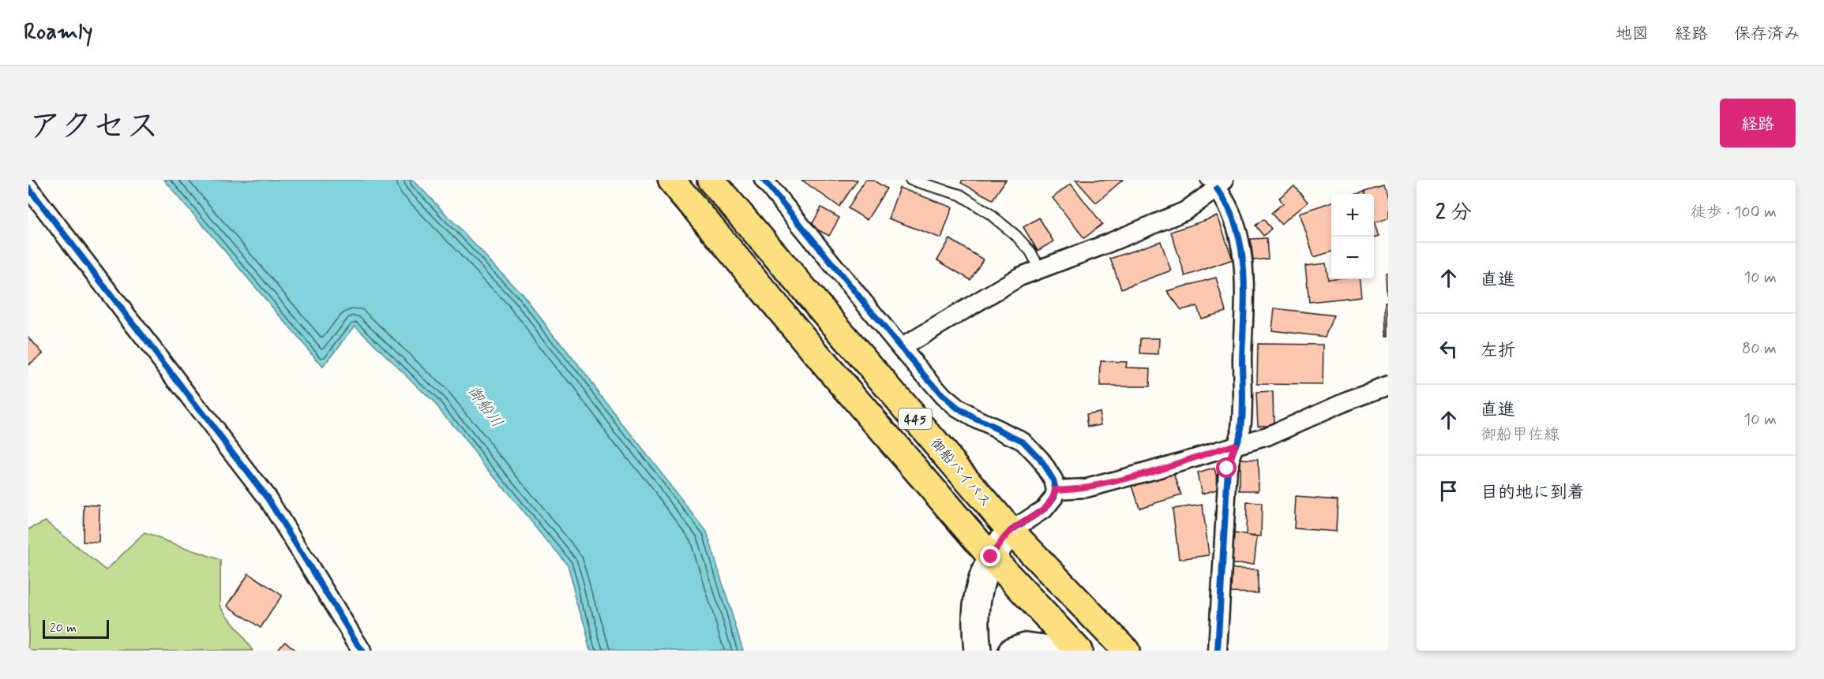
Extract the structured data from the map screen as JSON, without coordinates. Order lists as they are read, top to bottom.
{
  "streets": {
    "highway": ["445", "御船バイパス"]
  },
  "water": ["御船川"],
  "scale_bar": "20 m",
  "page": {
    "header": "Roamly",
    "nav": ["地図", "経路", "保存済み"],
    "title": "アクセス",
    "buttons": "経路",
    "heading": ["2 分", "徒歩 · 100 m"],
    "map_buttons": ["+", "−"],
    "list": [
      ["直進", "10 m"],
      ["左折", "80 m"],
      ["直進", "御船甲佐線", "10 m"],
      "目的地に到着"
    ],
    "scale": "20 m"
  }
}
